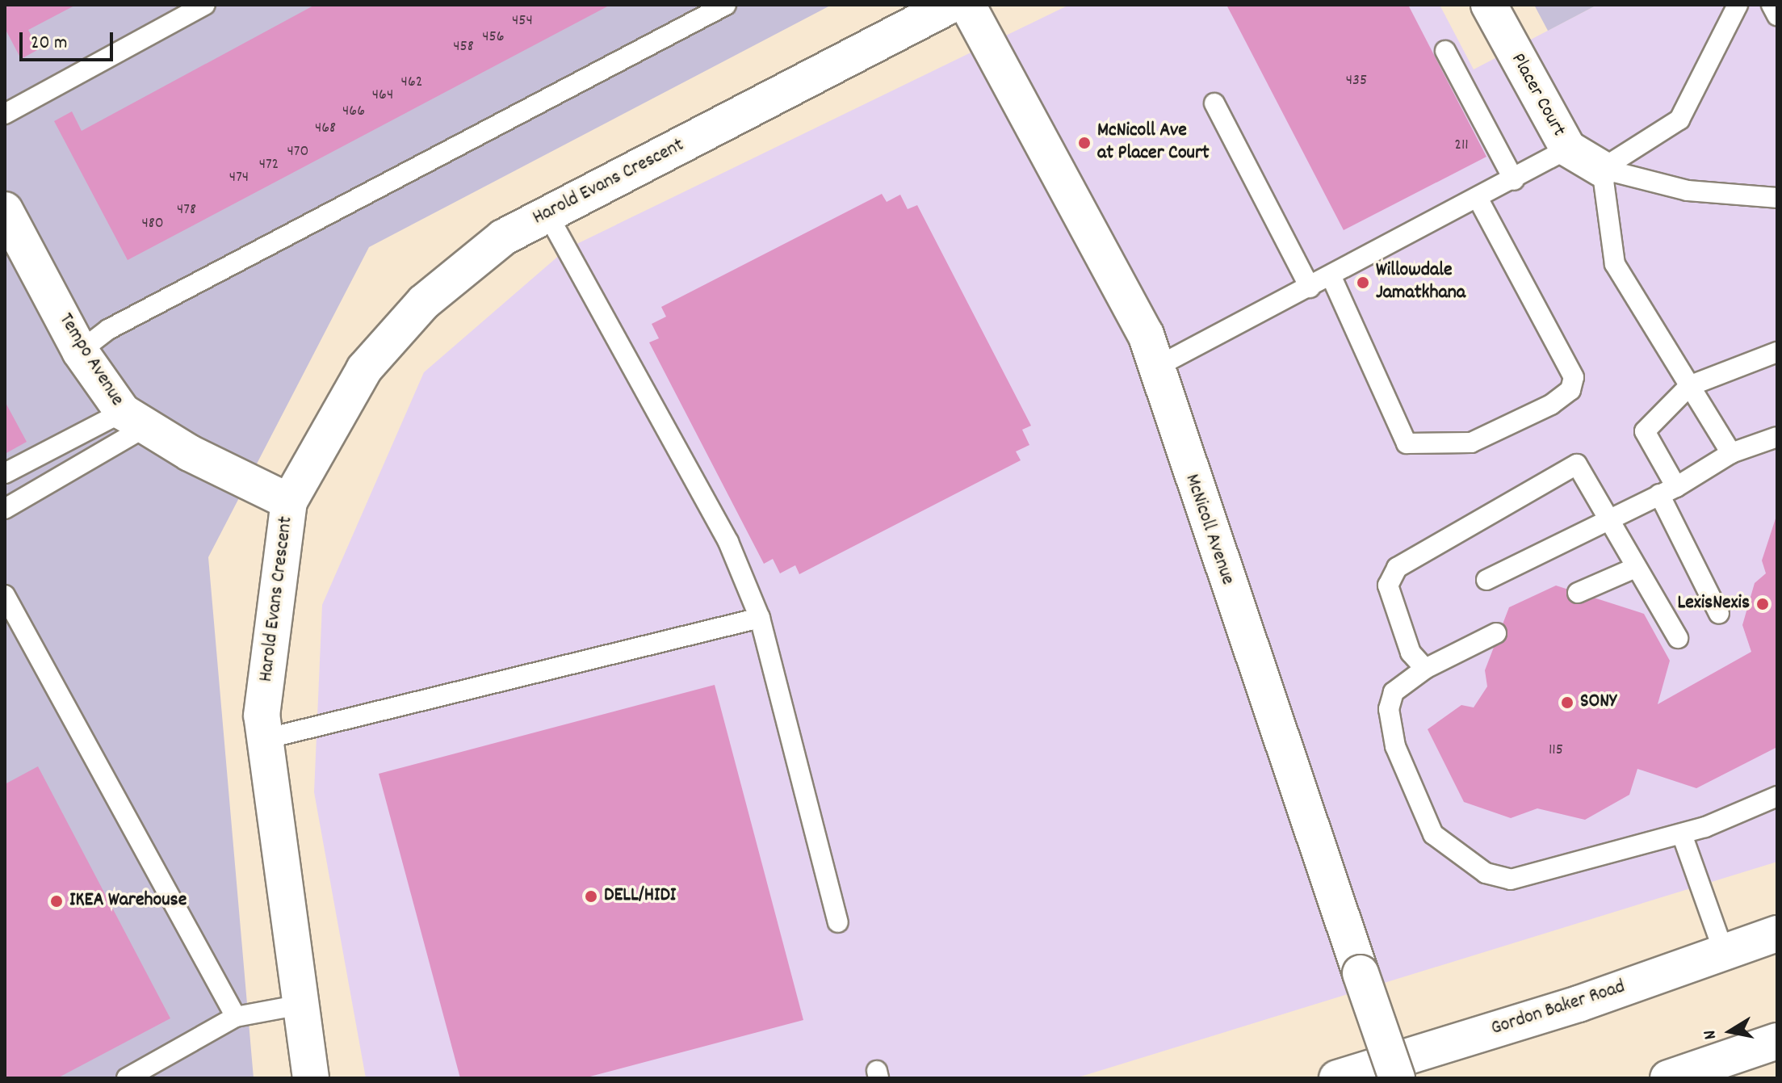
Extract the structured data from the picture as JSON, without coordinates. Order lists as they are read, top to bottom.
{
  "streets": {
    "main road": [
      "Placer Court",
      "Harold Evans Crescent",
      "Tempo Avenue",
      "McNicoll Avenue",
      "Gordon Baker Road"
    ]
  },
  "crossings": [
    ["Harold Evans Crescent", "Tempo Avenue"]
  ],
  "places": [
    "McNicoll Ave at Placer Court",
    "Willowdale Jamatkhana",
    "LexisNexis",
    "SONY",
    "DELL/HIDI",
    "IKEA Warehouse"
  ],
  "house_numbers": [
    "454",
    "456",
    "458",
    "435",
    "462",
    "464",
    "466",
    "468",
    "211",
    "470",
    "472",
    "474",
    "478",
    "480",
    "115"
  ],
  "scale_bar": "20 m",
  "north": "left"
}
